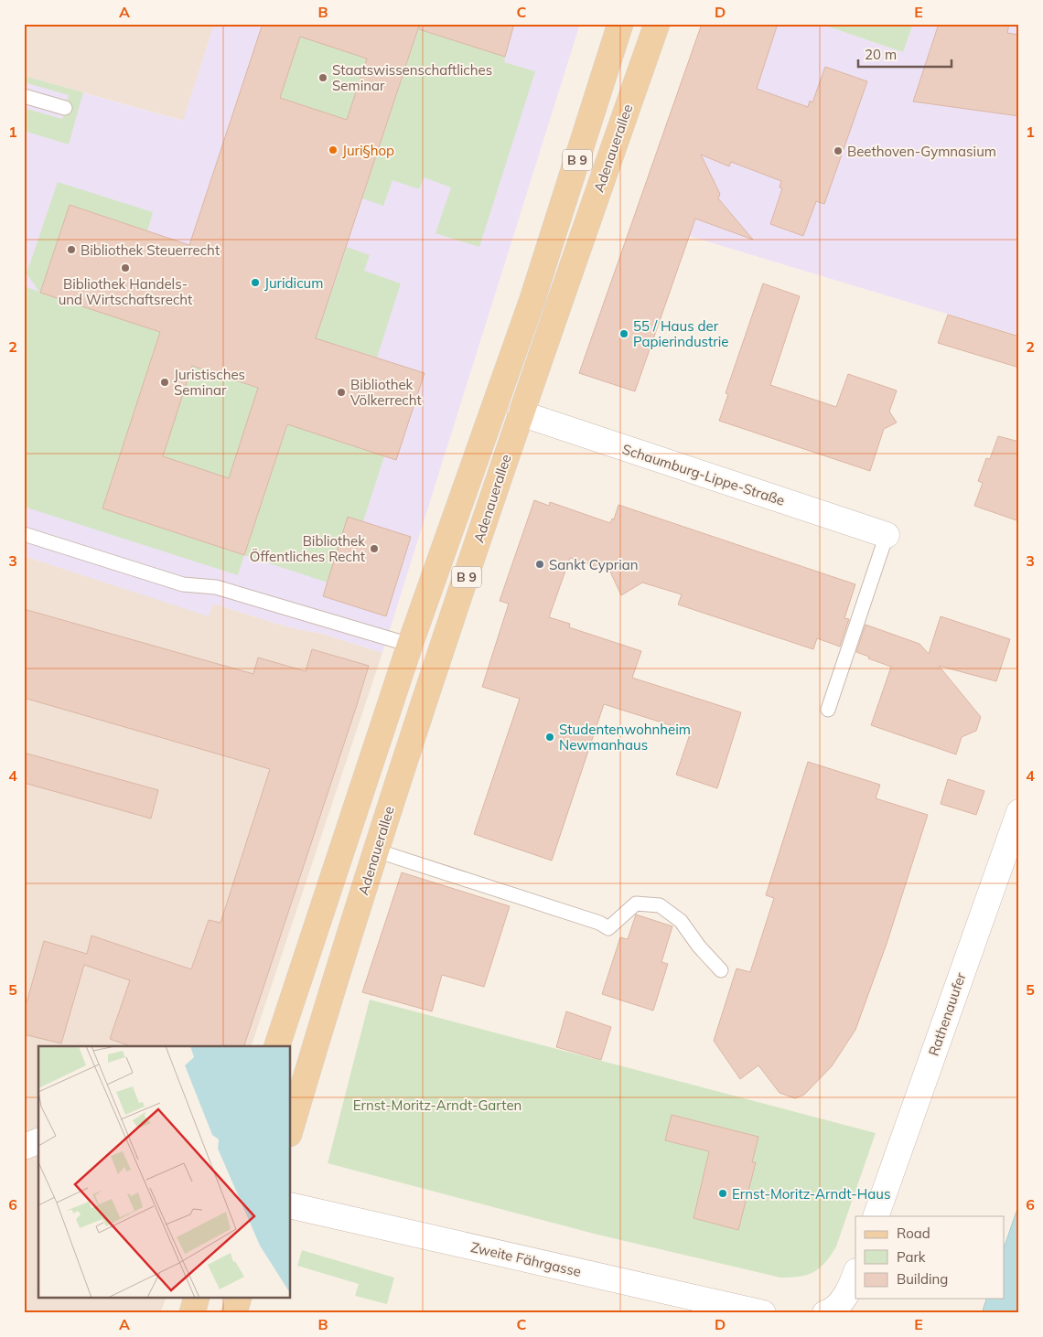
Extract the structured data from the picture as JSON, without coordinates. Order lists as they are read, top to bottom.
{
  "streets": {
    "main road": ["Adenauerallee", "B 9"],
    "street": ["Schaumburg-Lippe-Straße", "Rathenauufer", "Zweite Fährgasse"]
  },
  "crossings": [
    ["Adenauerallee", "Schaumburg-Lippe-Straße"]
  ],
  "parks": ["Ernst-Moritz-Arndt-Garten"],
  "places": [
    "Staatswissenschaftliches Seminar",
    "Juri§hop",
    "Beethoven-Gymnasium",
    "Bibliothek Steuerrecht",
    "Bibliothek Handels- und Wirtschaftsrecht",
    "Juridicum",
    "55 / Haus der Papierindustrie",
    "Juristisches Seminar",
    "Bibliothek Völkerrecht",
    "Bibliothek Öffentliches Recht",
    "Sankt Cyprian",
    "Studentenwohnheim Newmanhaus",
    "Ernst-Moritz-Arndt-Haus"
  ],
  "legend": ["Road", "Park", "Building"],
  "scale_bar": "20 m",
  "grid": {
    "columns": [
      "A",
      "B",
      "C",
      "D",
      "E"
    ],
    "rows": [
      "1",
      "2",
      "3",
      "4",
      "5",
      "6"
    ]
  }
}
